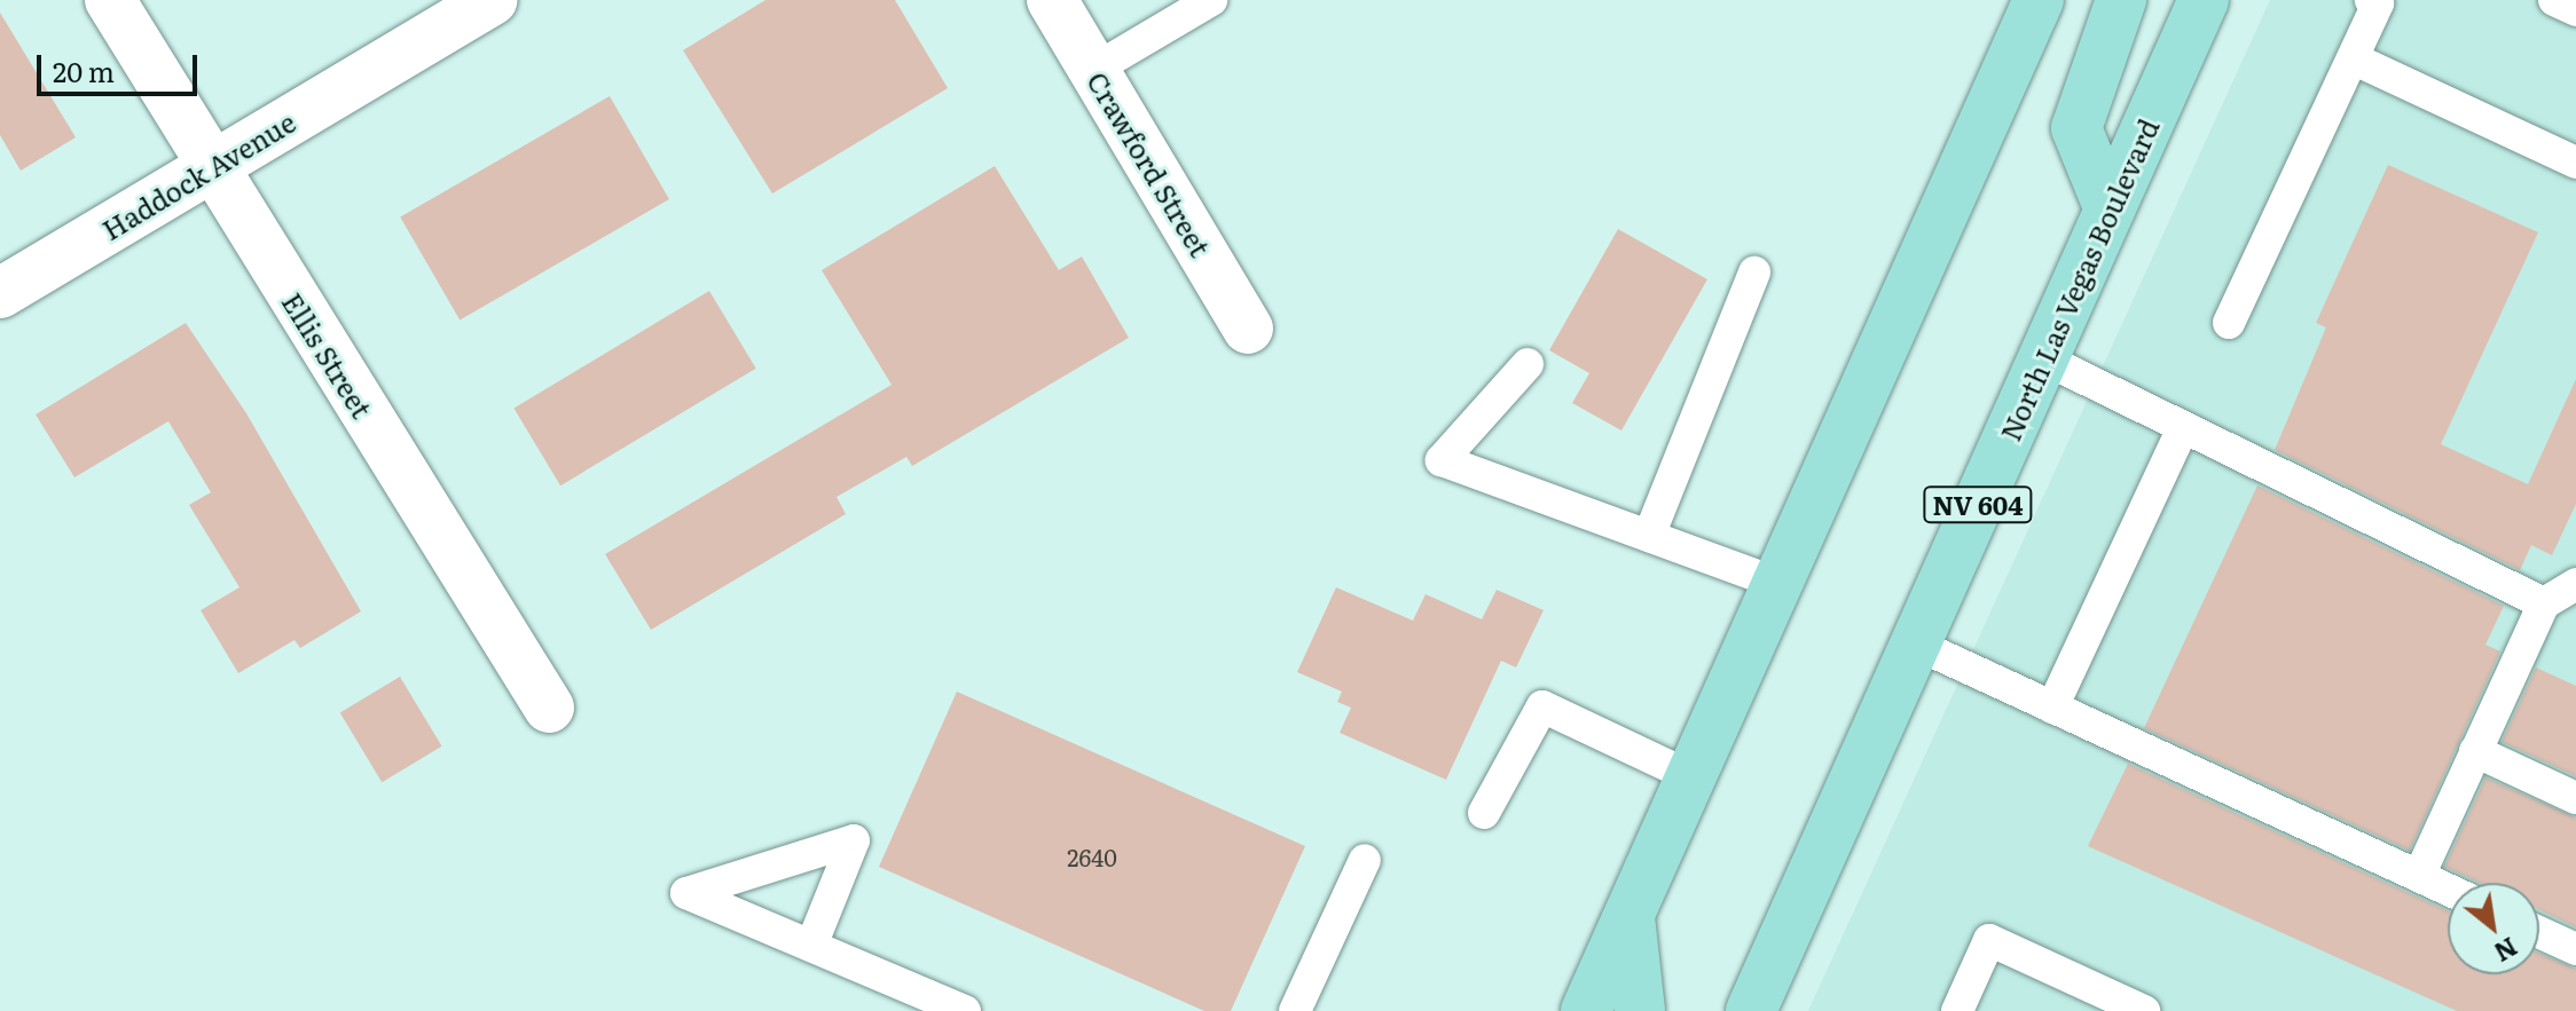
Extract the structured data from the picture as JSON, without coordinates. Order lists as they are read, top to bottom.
{
  "streets": {
    "main road": ["North Las Vegas Boulevard", "NV 604"],
    "street": ["Crawford Street", "Haddock Avenue", "Ellis Street"]
  },
  "crossings": [
    ["Haddock Avenue", "Ellis Street"]
  ],
  "house_numbers": ["2640"],
  "scale_bar": "20 m",
  "north": "bottom right"
}
